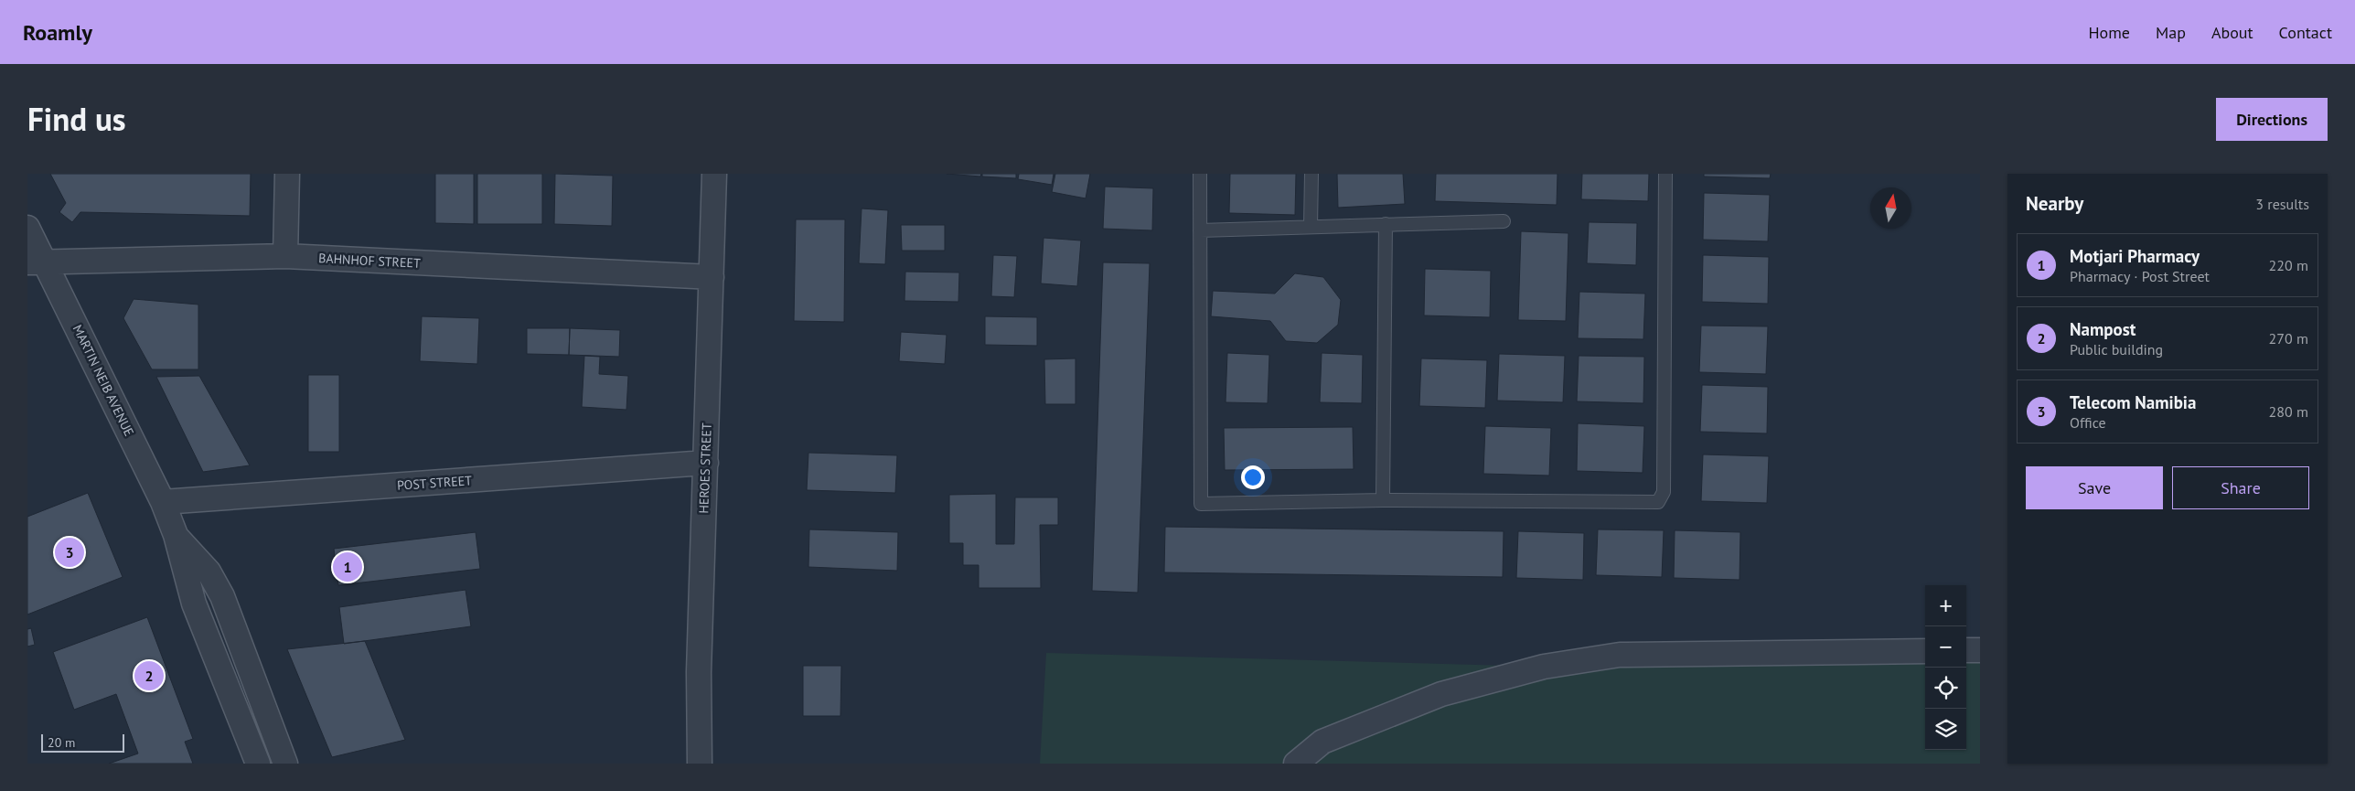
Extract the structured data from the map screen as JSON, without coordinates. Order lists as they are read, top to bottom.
{
  "streets": {
    "street": [
      "BAHNHOF STREET",
      "MARTIN NEIB AVENUE",
      "HEROES STREET",
      "POST STREET"
    ]
  },
  "crossings": [
    ["BAHNHOF STREET", "MARTIN NEIB AVENUE"],
    ["BAHNHOF STREET", "HEROES STREET"],
    ["MARTIN NEIB AVENUE", "POST STREET"],
    ["HEROES STREET", "POST STREET"]
  ],
  "scale_bar": "20 m",
  "north": "top",
  "page": {
    "header": "Roamly",
    "nav": [
      "Home",
      "Map",
      "About",
      "Contact"
    ],
    "title": "Find us",
    "buttons": [
      "Directions",
      ["Save", "Share"]
    ],
    "heading": ["Nearby", "3 results"],
    "list": [
      {
        "mark": "1",
        "name": "Motjari Pharmacy",
        "note": "Pharmacy · Post Street",
        "value": "220 m"
      },
      {
        "mark": "2",
        "name": "Nampost",
        "note": "Public building",
        "value": "270 m"
      },
      {
        "mark": "3",
        "name": "Telecom Namibia",
        "note": "Office",
        "value": "280 m"
      }
    ],
    "pins": ["3", "1", "2"],
    "map_buttons": ["+", "−"],
    "scale": "20 m"
  }
}
